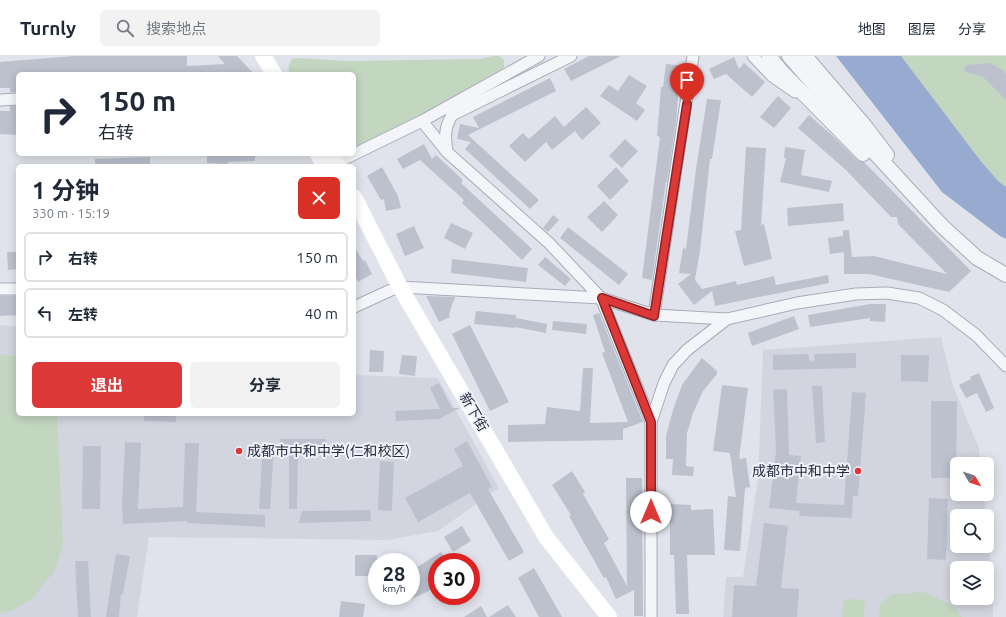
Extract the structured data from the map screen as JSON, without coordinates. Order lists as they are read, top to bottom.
{
  "streets": {
    "main road": ["新下街"]
  },
  "places": ["成都市中和中学(仁和校区)", "成都市中和中学"],
  "north": "bottom right",
  "page": {
    "header": "Turnly",
    "search": "搜索地点",
    "nav": ["地图", "图层", "分享"],
    "turn": ["150 m", "右转"],
    "heading": ["1 分钟", "330 m · 15:19"],
    "list": [
      {
        "name": "右转",
        "value": "150 m"
      },
      {
        "name": "左转",
        "value": "40 m"
      }
    ],
    "buttons": ["退出", "分享"],
    "speed": "28 km/h",
    "limit": "30"
  }
}
